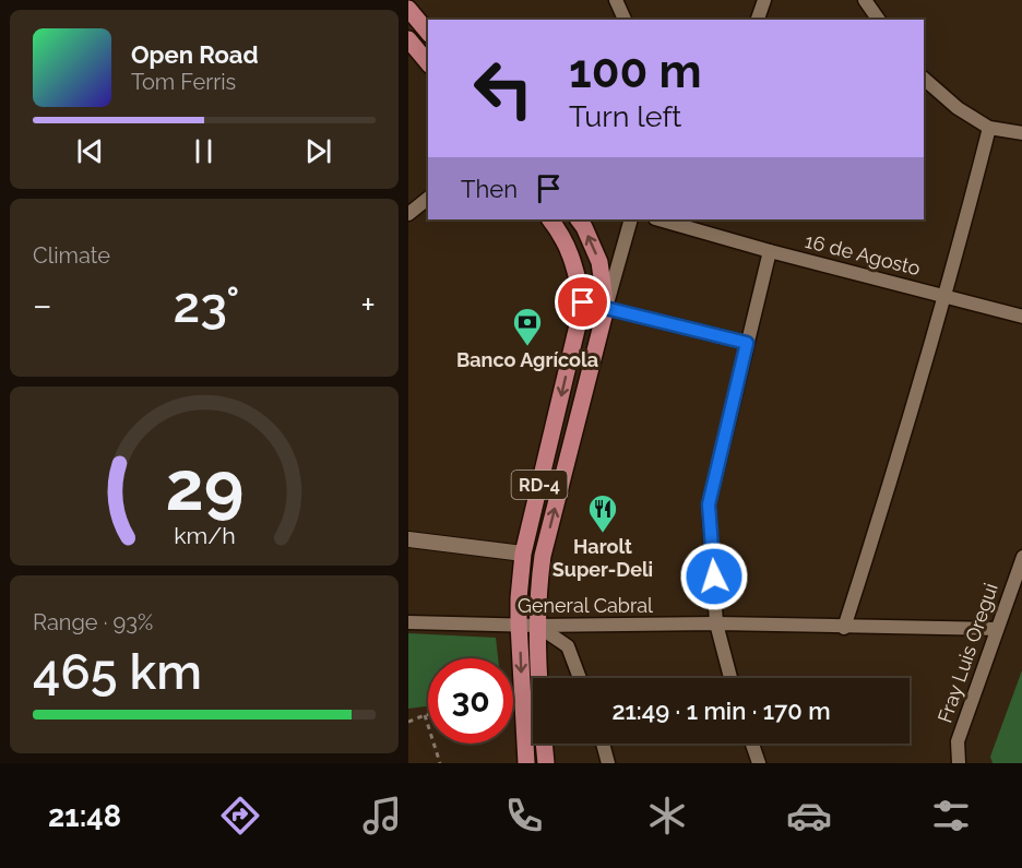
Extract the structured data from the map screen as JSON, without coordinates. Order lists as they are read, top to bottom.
{
  "streets": {
    "main road": ["RD-4"],
    "street": ["16 de Agosto", "General Cabral", "Fray Luis Oregui"]
  },
  "crossings": [
    ["RD-4", "General Cabral"],
    ["General Cabral", "Fray Luis Oregui"]
  ],
  "places": {
    "bank": ["Banco Agrícola"],
    "restaurant": ["Harolt Super-Deli"]
  },
  "page": {
    "turn": ["100 m", "Turn left"],
    "song": ["Open Road", "Tom Ferris"],
    "then": "Then",
    "tile": [
      "Climate",
      ["Range · 93%", "465 km"]
    ],
    "heat": ["−", "23°", "+"],
    "limit": "30",
    "trip": "21:49 · 1 min · 170 m",
    "tabs": "21:48",
    "gauge": ["29", "km/h"]
  }
}
